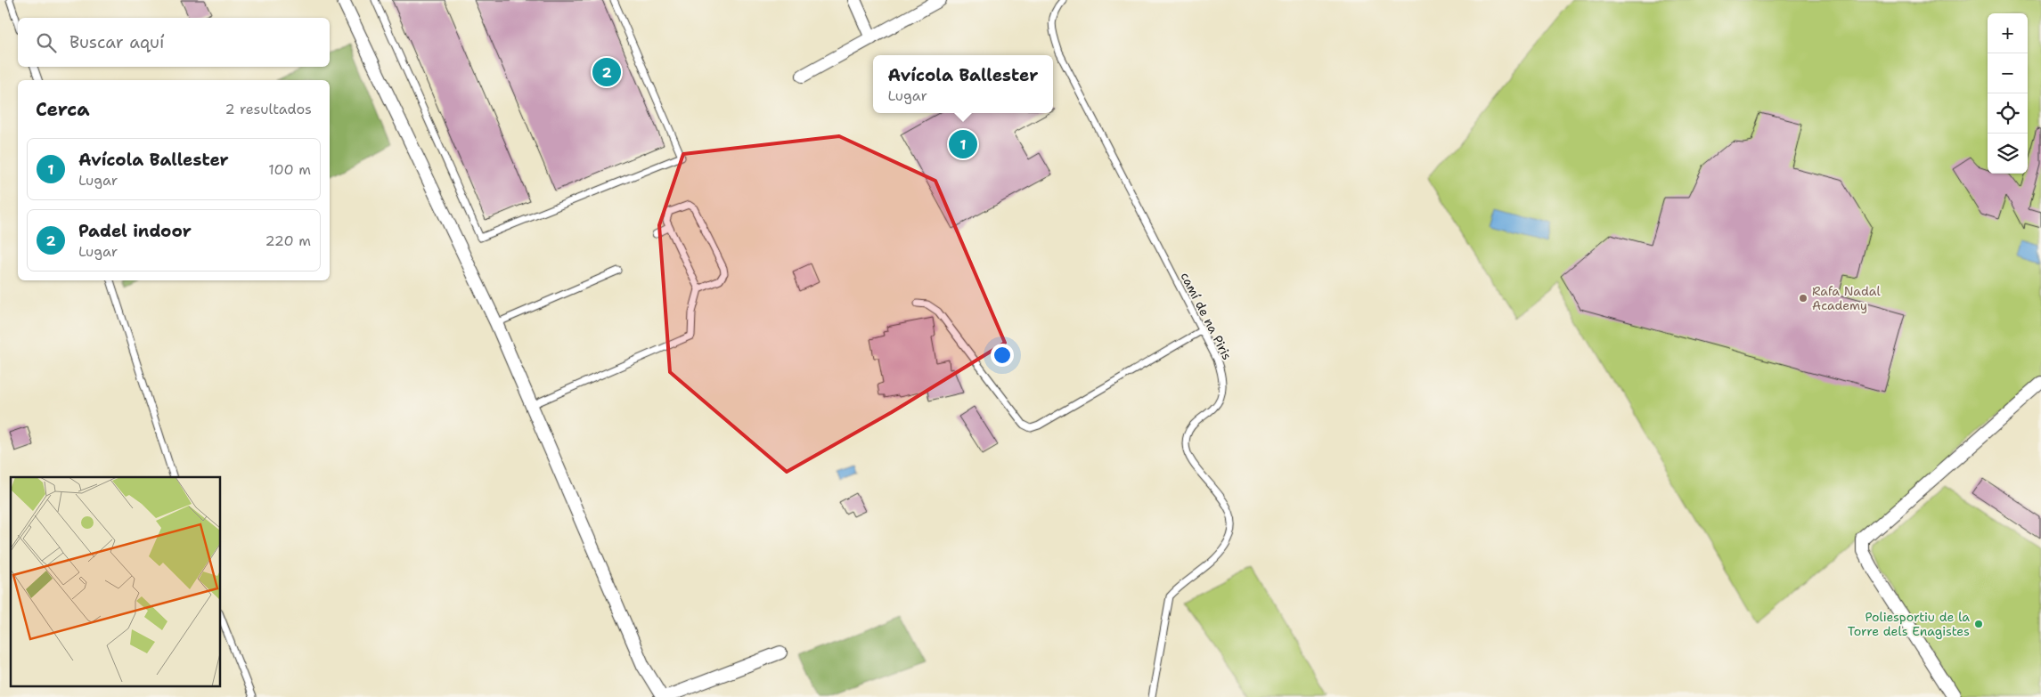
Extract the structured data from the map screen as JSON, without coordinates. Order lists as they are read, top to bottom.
{
  "streets": {
    "lane": ["camí de na Piris"]
  },
  "places": ["Rafa Nadal Academy", "Poliesportiu de la Torre dels Enagistes"],
  "page": {
    "map_buttons": ["+", "−"],
    "search": "Buscar aquí",
    "popup": ["Avícola Ballester", "Lugar"],
    "pins": ["2", "1"],
    "heading": ["Cerca", "2 resultados"],
    "list": [
      {
        "mark": "1",
        "name": "Avícola Ballester",
        "note": "Lugar",
        "value": "100 m"
      },
      {
        "mark": "2",
        "name": "Padel indoor",
        "note": "Lugar",
        "value": "220 m"
      }
    ]
  }
}
